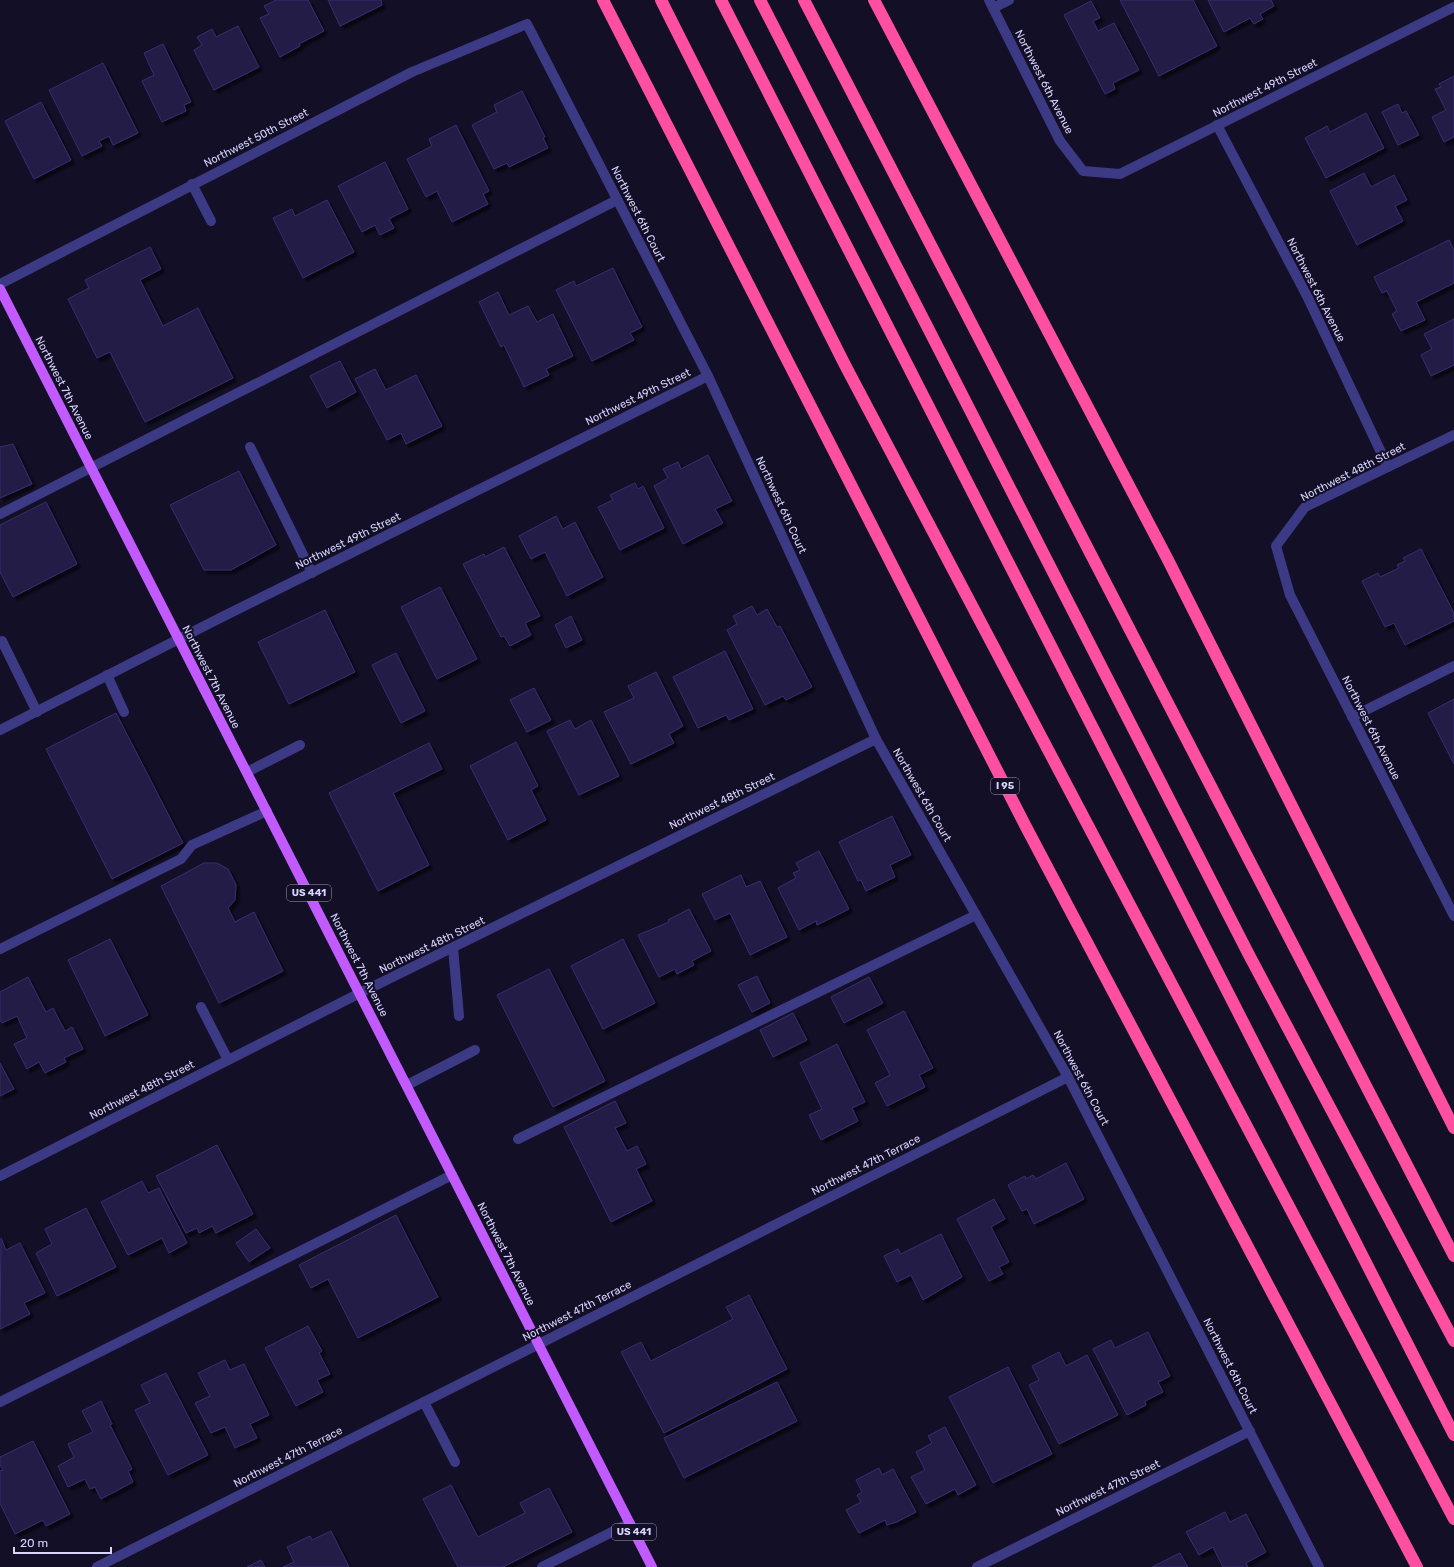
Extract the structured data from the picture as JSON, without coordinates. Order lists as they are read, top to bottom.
{
  "streets": {
    "highway": ["I 95"],
    "main road": ["Northwest 7th Avenue", "US 441"],
    "street": [
      "Northwest 6th Avenue",
      "Northwest 49th Street",
      "Northwest 50th Street",
      "Northwest 6th Court",
      "Northwest 48th Street",
      "Northwest 47th Terrace",
      "Northwest 47th Street"
    ]
  },
  "crossings": [
    ["Northwest 6th Avenue", "Northwest 49th Street"],
    ["Northwest 6th Avenue", "Northwest 48th Street"],
    ["Northwest 49th Street", "Northwest 6th Court"],
    ["Northwest 49th Street", "Northwest 7th Avenue"],
    ["Northwest 50th Street", "Northwest 6th Court"],
    ["Northwest 6th Court", "Northwest 48th Street"],
    ["Northwest 6th Court", "Northwest 47th Terrace"],
    ["Northwest 6th Court", "Northwest 47th Street"],
    ["Northwest 7th Avenue", "Northwest 48th Street"],
    ["Northwest 7th Avenue", "Northwest 47th Terrace"]
  ],
  "scale_bar": "20 m"
}
